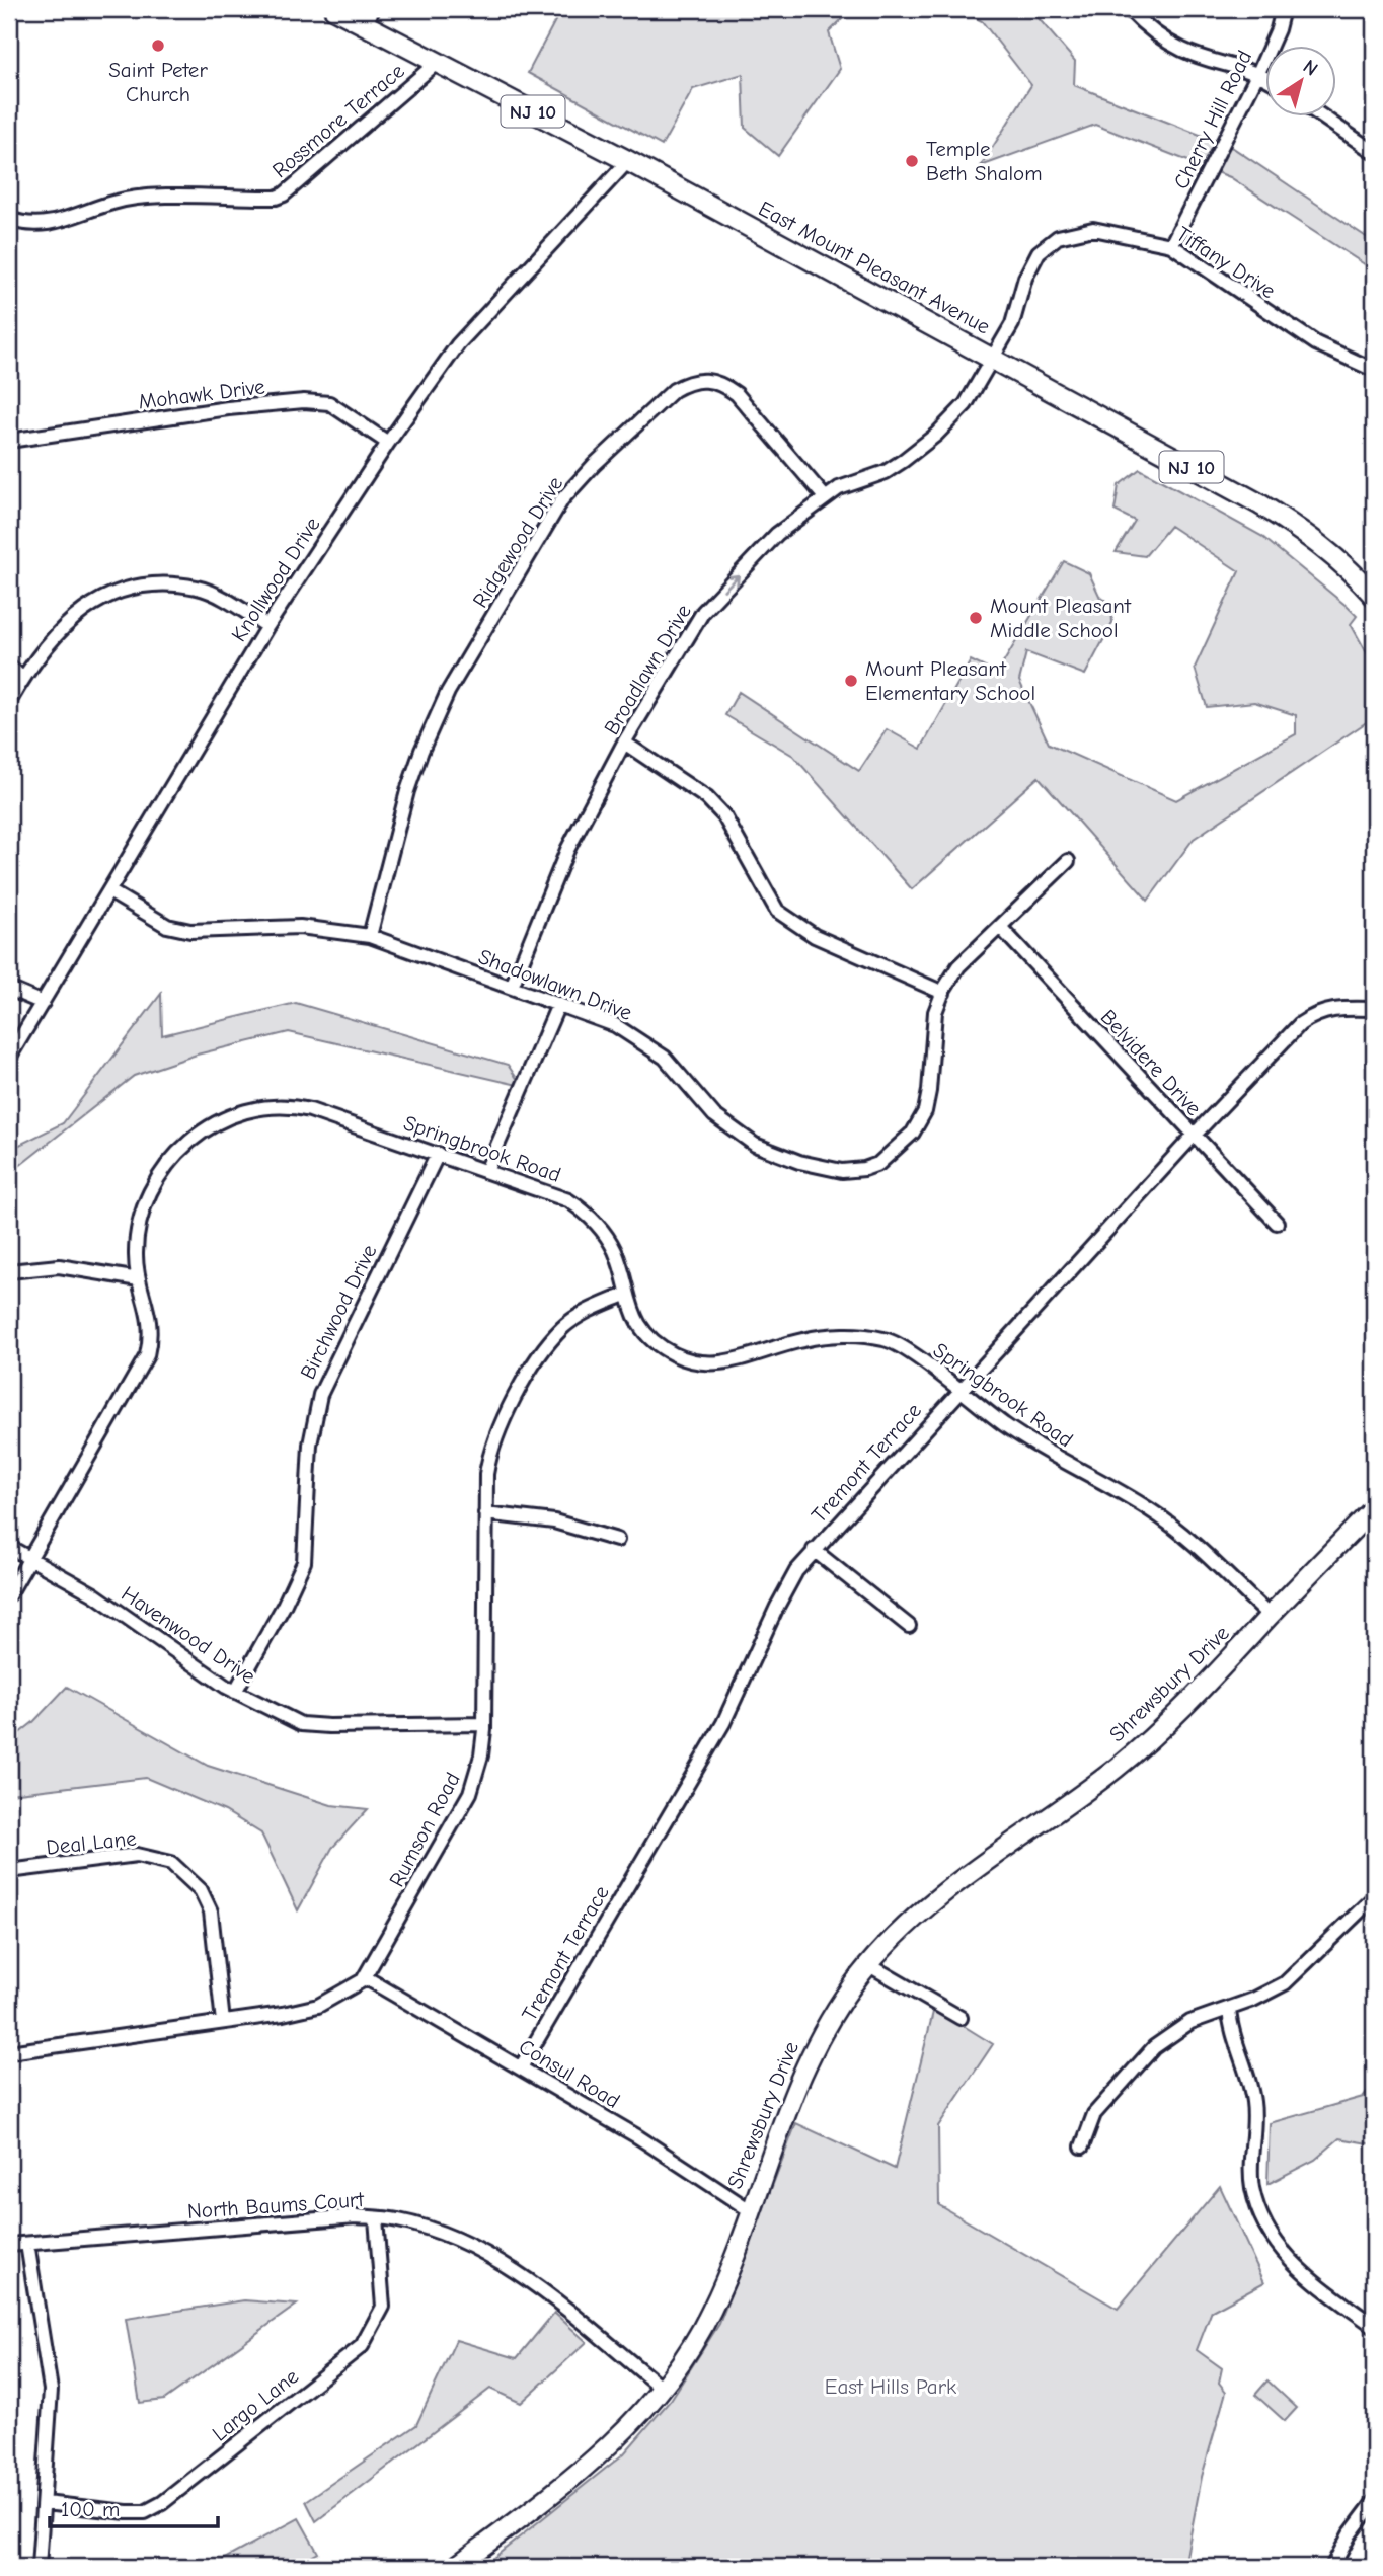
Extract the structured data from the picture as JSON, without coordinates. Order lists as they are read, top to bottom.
{
  "streets": {
    "main road": ["NJ 10", "East Mount Pleasant Avenue", "Shrewsbury Drive"],
    "street": [
      "Cherry Hill Road",
      "Rossmore Terrace",
      "Tiffany Drive",
      "Mohawk Drive",
      "Ridgewood Drive",
      "Knollwood Drive",
      "Broadlawn Drive",
      "Shadowlawn Drive",
      "Belvidere Drive",
      "Springbrook Road",
      "Birchwood Drive",
      "Tremont Terrace",
      "Havenwood Drive",
      "Rumson Road",
      "Deal Lane",
      "Consul Road",
      "North Baums Court",
      "Largo Lane"
    ]
  },
  "crossings": [
    ["Cherry Hill Road", "Tiffany Drive"],
    ["Rossmore Terrace", "East Mount Pleasant Avenue"],
    ["Tiffany Drive", "East Mount Pleasant Avenue"],
    ["Tiffany Drive", "Broadlawn Drive"],
    ["East Mount Pleasant Avenue", "Knollwood Drive"],
    ["East Mount Pleasant Avenue", "Broadlawn Drive"],
    ["Mohawk Drive", "Knollwood Drive"],
    ["Ridgewood Drive", "Broadlawn Drive"],
    ["Ridgewood Drive", "Shadowlawn Drive"],
    ["Knollwood Drive", "Shadowlawn Drive"],
    ["Broadlawn Drive", "Shadowlawn Drive"],
    ["Shadowlawn Drive", "Belvidere Drive"],
    ["Belvidere Drive", "Tremont Terrace"],
    ["Springbrook Road", "Birchwood Drive"],
    ["Springbrook Road", "Tremont Terrace"],
    ["Springbrook Road", "Havenwood Drive"],
    ["Springbrook Road", "Shrewsbury Drive"],
    ["Springbrook Road", "Rumson Road"],
    ["Birchwood Drive", "Havenwood Drive"],
    ["Tremont Terrace", "Consul Road"],
    ["Havenwood Drive", "Rumson Road"],
    ["Shrewsbury Drive", "Consul Road"],
    ["Shrewsbury Drive", "North Baums Court"],
    ["Rumson Road", "Deal Lane"],
    ["Rumson Road", "Consul Road"],
    ["North Baums Court", "Largo Lane"]
  ],
  "one_way": ["Broadlawn Drive"],
  "parks": ["East Hills Park"],
  "places": [
    "Saint Peter Church",
    "Temple Beth Shalom",
    "Mount Pleasant Middle School",
    "Mount Pleasant Elementary School"
  ],
  "scale_bar": "100 m",
  "north": "top right"
}
